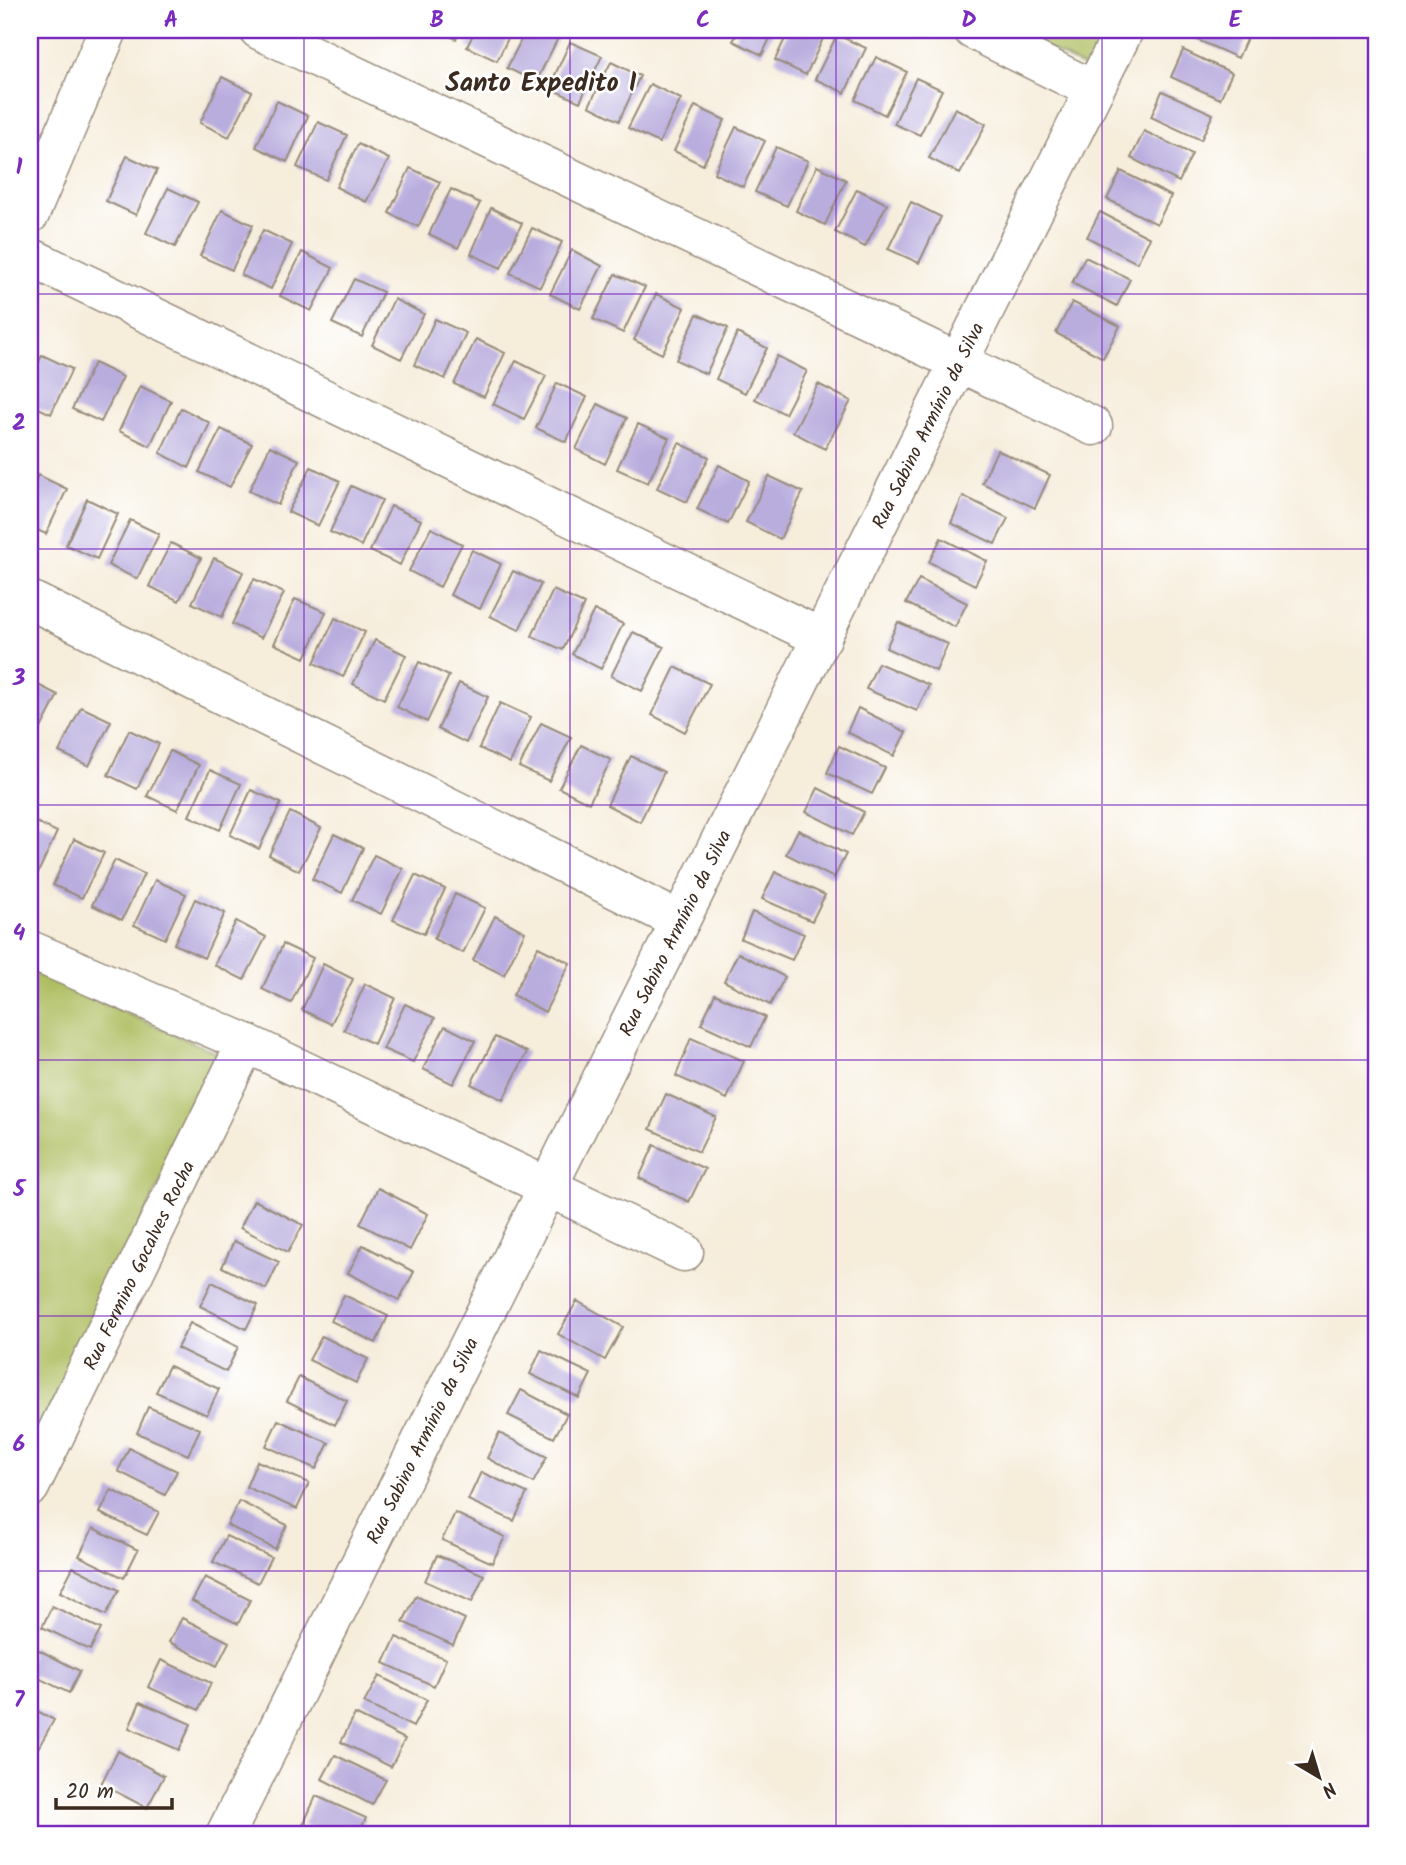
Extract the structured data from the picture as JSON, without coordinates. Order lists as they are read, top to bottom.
{
  "streets": {
    "street": ["Rua Sabino Armínio da Silva", "Rua Fermino Gocalves Rocha"]
  },
  "districts": ["Santo Expedito I"],
  "scale_bar": "20 m",
  "north": "bottom right",
  "grid": {
    "columns": [
      "A",
      "B",
      "C",
      "D",
      "E"
    ],
    "rows": [
      "1",
      "2",
      "3",
      "4",
      "5",
      "6",
      "7"
    ]
  }
}
